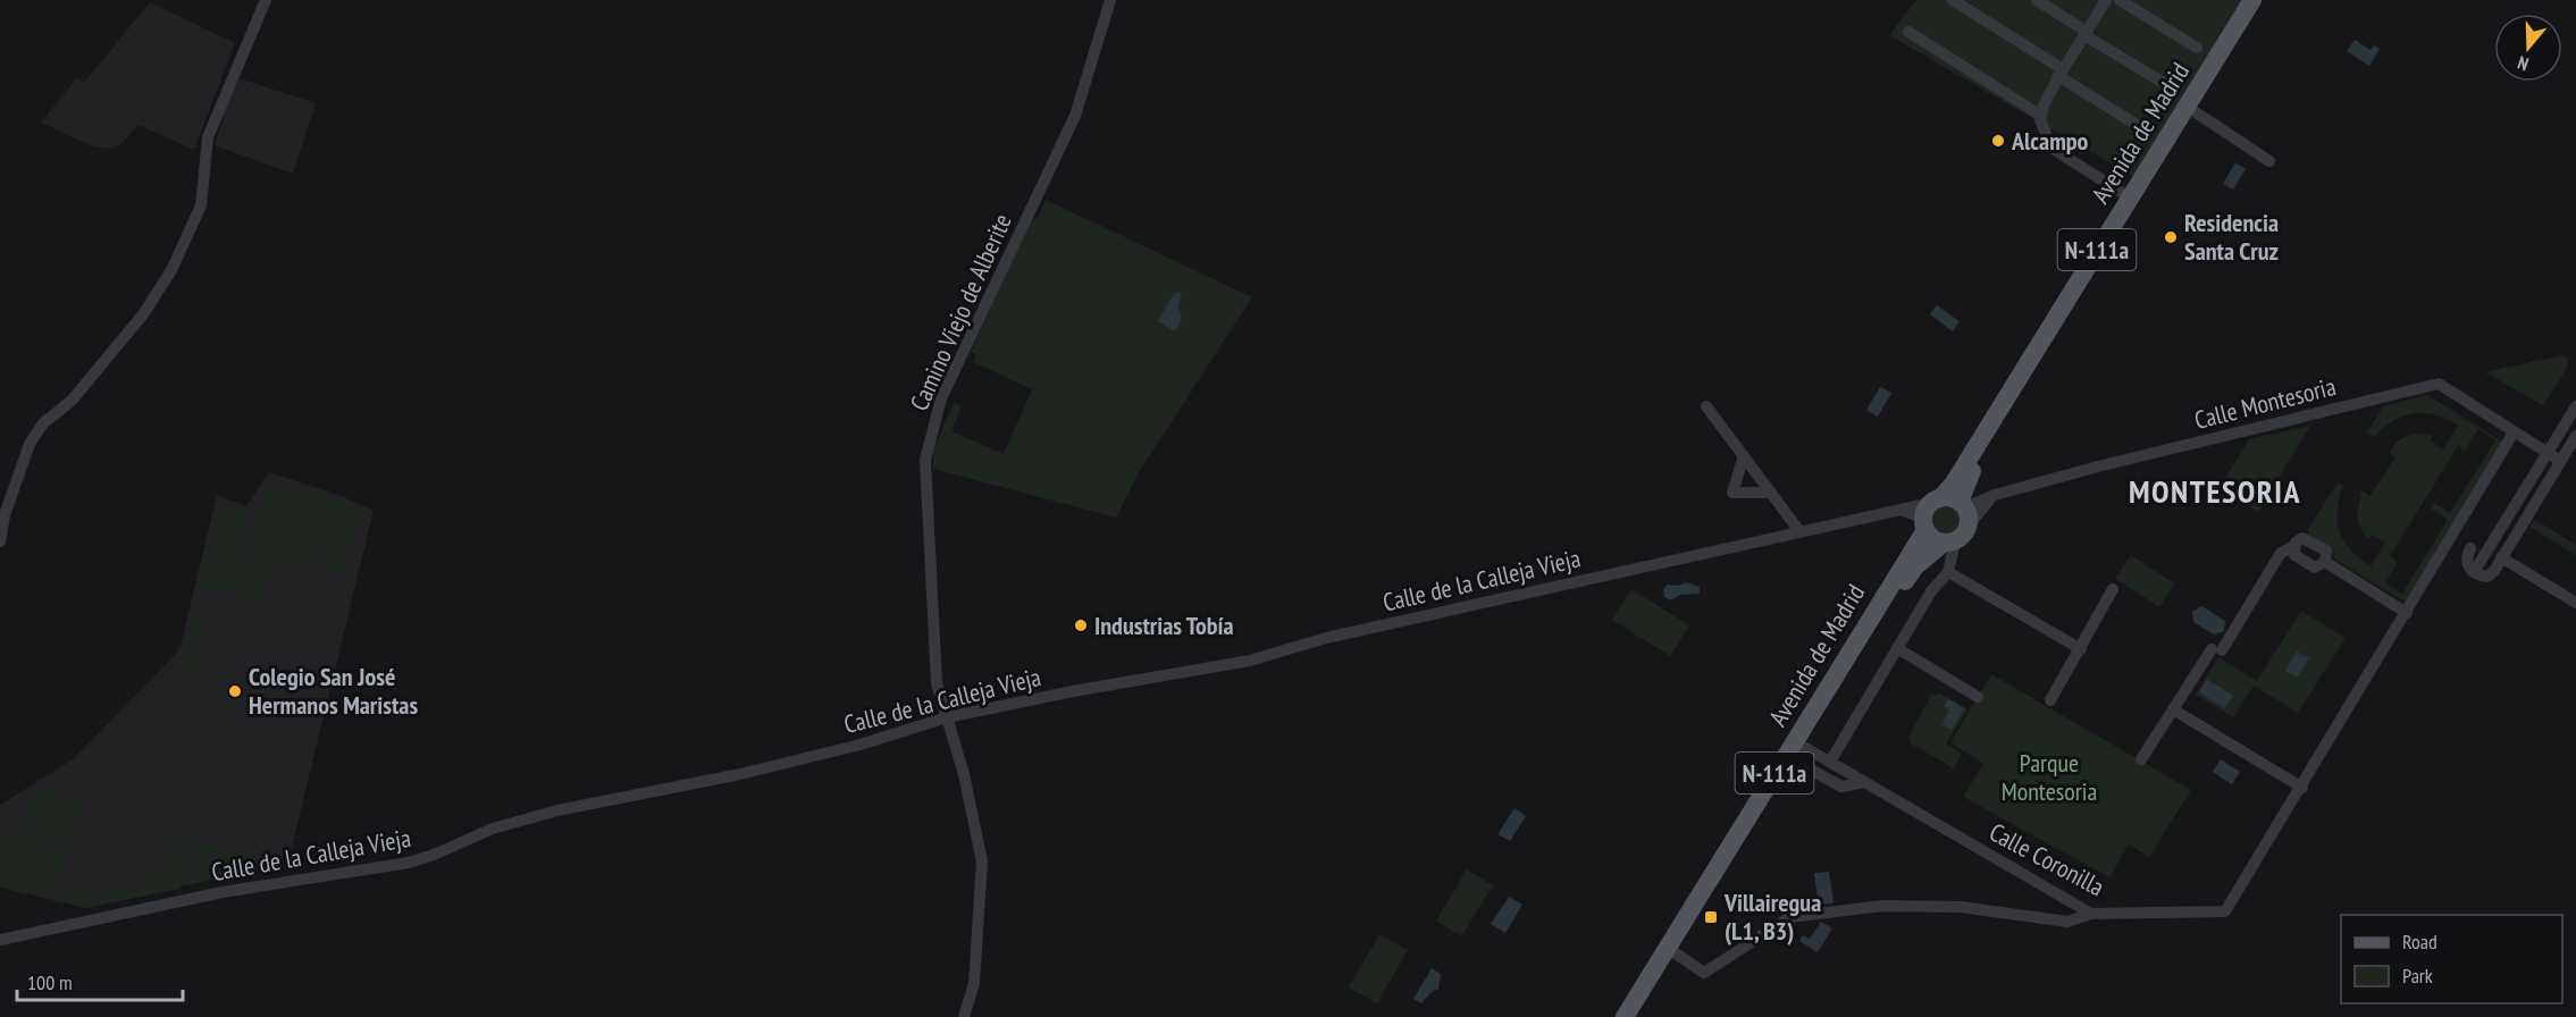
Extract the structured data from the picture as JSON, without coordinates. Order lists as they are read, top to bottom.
{
  "streets": {
    "main road": ["Avenida de Madrid", "N-111a"],
    "street": [
      "Camino Viejo de Alberite",
      "Calle Montesoria",
      "Calle de la Calleja Vieja",
      "Calle Coronilla"
    ]
  },
  "crossings": [
    ["Avenida de Madrid", "N-111a"],
    ["Avenida de Madrid", "Calle Montesoria"],
    ["Avenida de Madrid", "Calle de la Calleja Vieja"],
    ["Avenida de Madrid", "Calle Coronilla"],
    ["N-111a", "Calle Montesoria"],
    ["Camino Viejo de Alberite", "Calle de la Calleja Vieja"]
  ],
  "districts": ["MONTESORIA"],
  "parks": ["Parque Montesoria"],
  "places": {
    "other": [
      "Alcampo",
      "Residencia Santa Cruz",
      "Industrias Tobía",
      "Colegio San José Hermanos Maristas"
    ],
    "transit": ["Villairegua (L1, B3)"]
  },
  "legend": ["Road", "Park"],
  "scale_bar": "100 m",
  "north": "bottom"
}
